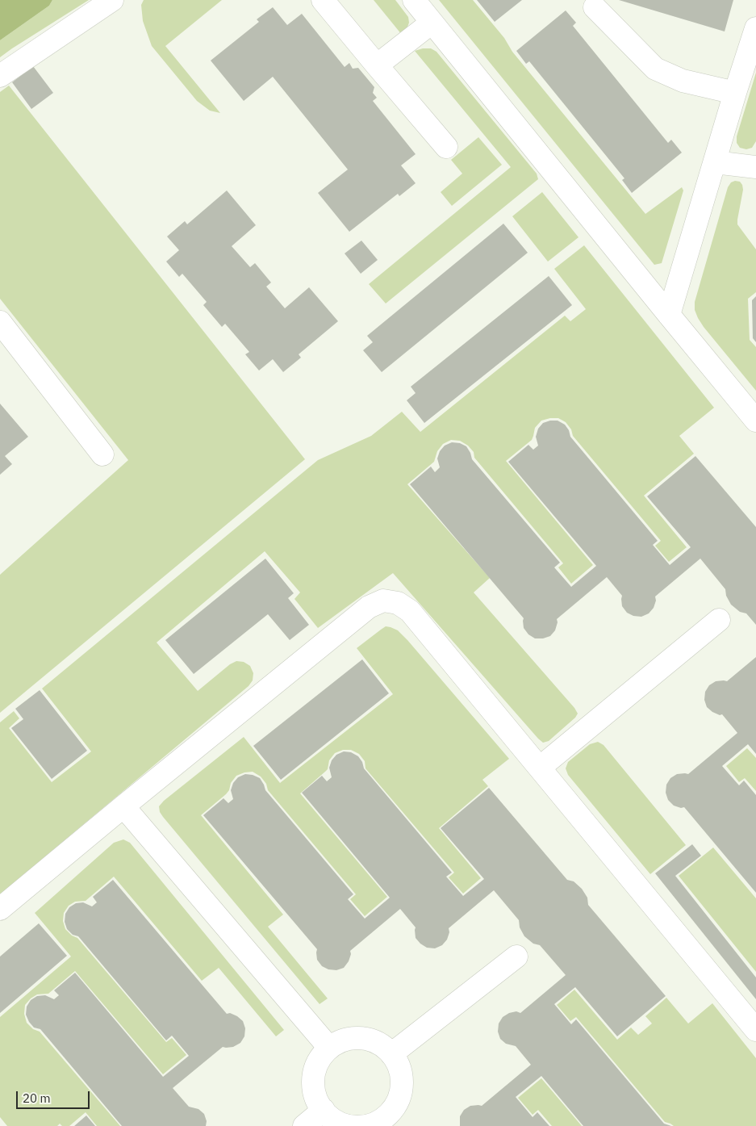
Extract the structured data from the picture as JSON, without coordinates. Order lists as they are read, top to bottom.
{
  "scale_bar": "20 m"
}
